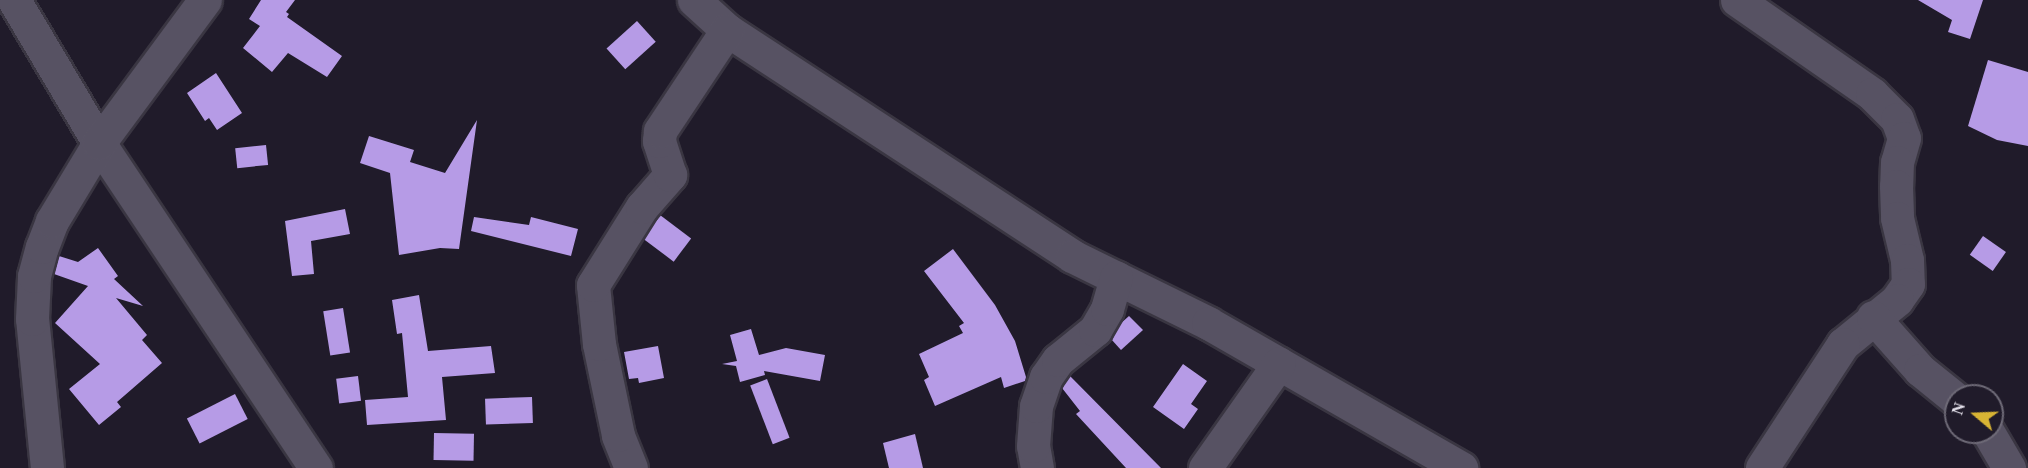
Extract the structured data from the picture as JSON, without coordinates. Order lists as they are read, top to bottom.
{
  "north": "left"
}
